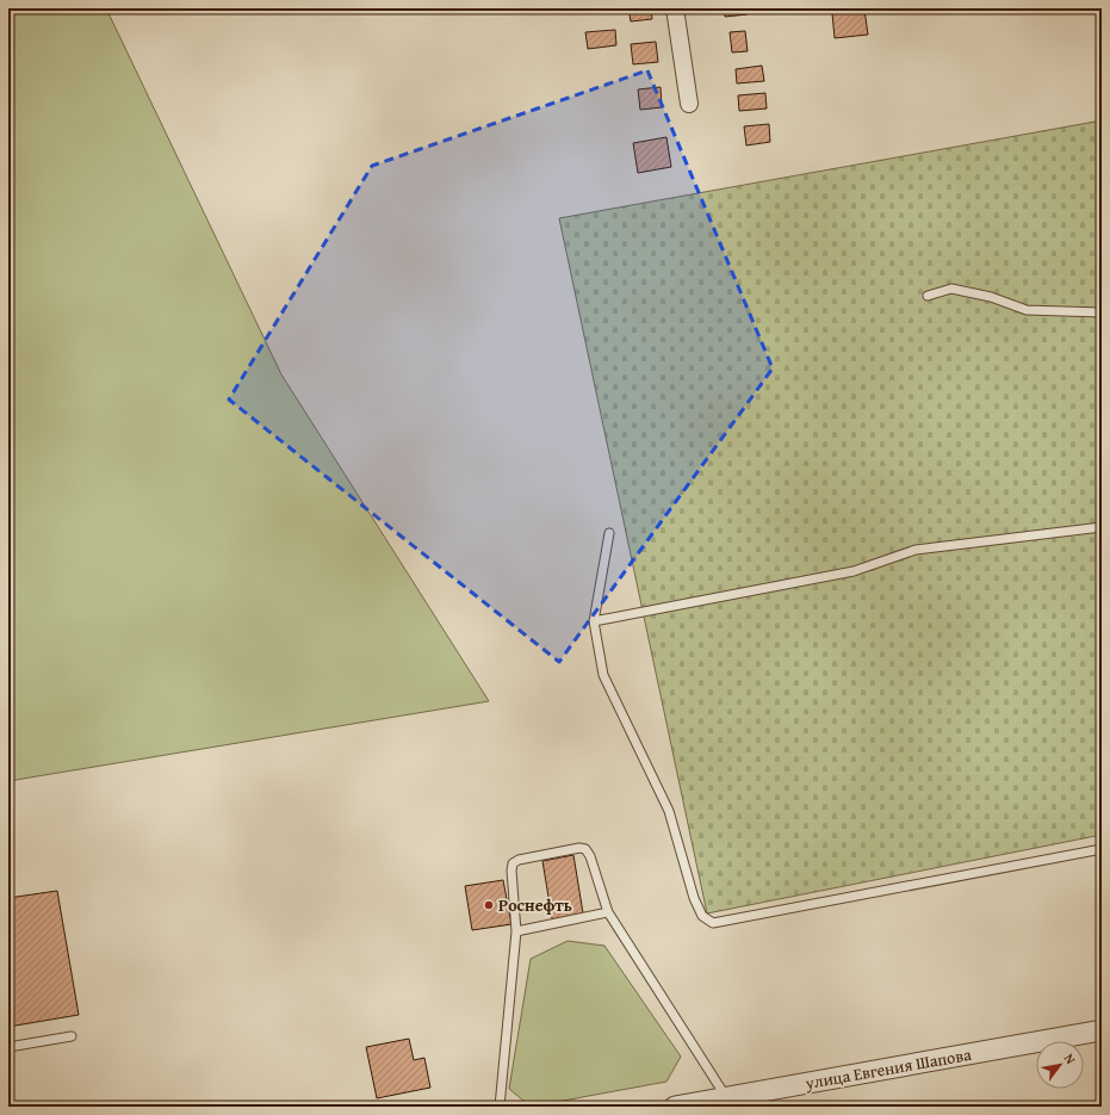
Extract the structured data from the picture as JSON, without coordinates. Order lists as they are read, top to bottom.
{
  "streets": {
    "street": ["улица Евгения Шапова"]
  },
  "places": ["Роснефть"],
  "north": "top right"
}
